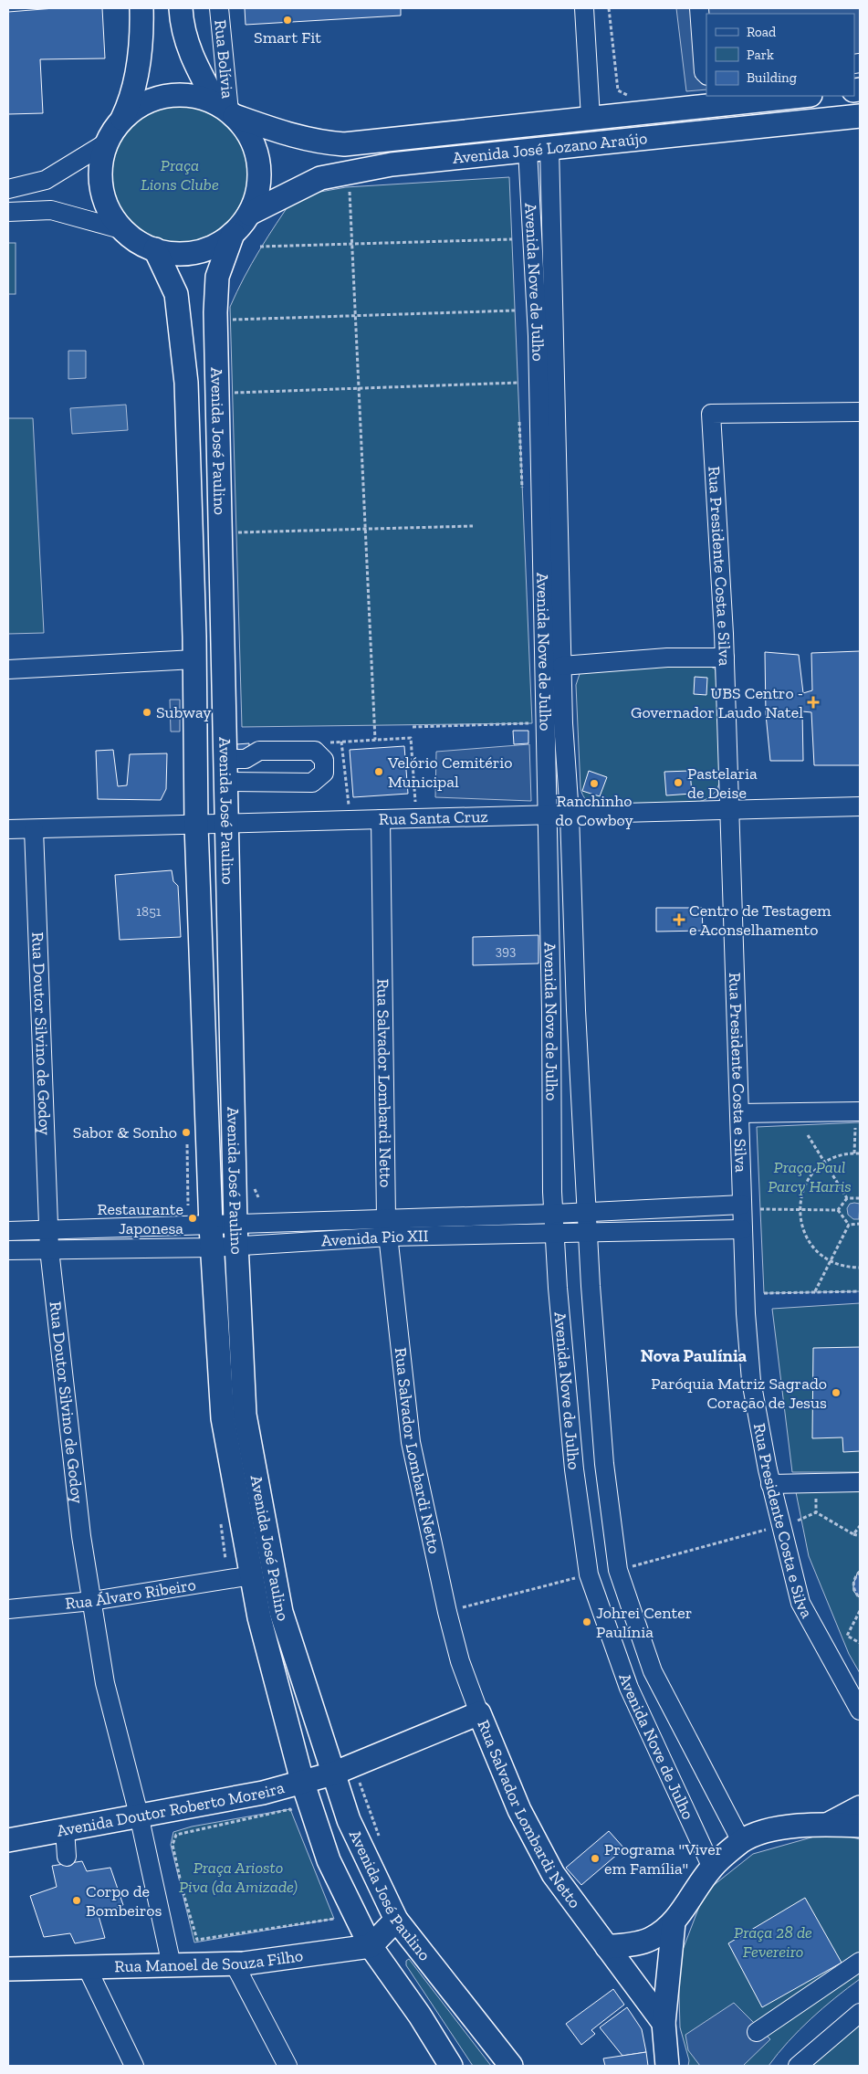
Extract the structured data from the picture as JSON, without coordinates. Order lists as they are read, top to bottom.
{
  "streets": {
    "main road": [
      "Avenida José Lozano Araújo",
      "Avenida José Paulino",
      "Rua Salvador Lombardi Netto",
      "Avenida Doutor Roberto Moreira",
      "Rua Manoel de Souza Filho"
    ],
    "street": [
      "Rua Bolívia",
      "Avenida Nove de Julho",
      "Rua Presidente Costa e Silva",
      "Rua Santa Cruz",
      "Rua Doutor Silvino de Godoy",
      "Avenida Pio XII",
      "Rua Álvaro Ribeiro"
    ]
  },
  "crossings": [
    ["Rua Bolívia", "Avenida José Lozano Araújo"],
    ["Rua Bolívia", "Avenida José Paulino"],
    ["Avenida José Lozano Araújo", "Avenida Nove de Julho"],
    ["Avenida José Lozano Araújo", "Avenida José Paulino"],
    ["Avenida Nove de Julho", "Rua Santa Cruz"],
    ["Avenida Nove de Julho", "Avenida Pio XII"],
    ["Avenida José Paulino", "Rua Santa Cruz"],
    ["Avenida José Paulino", "Avenida Pio XII"],
    ["Avenida José Paulino", "Rua Álvaro Ribeiro"],
    ["Avenida José Paulino", "Avenida Doutor Roberto Moreira"],
    ["Avenida José Paulino", "Rua Manoel de Souza Filho"],
    ["Rua Presidente Costa e Silva", "Rua Santa Cruz"],
    ["Rua Presidente Costa e Silva", "Avenida Pio XII"],
    ["Rua Santa Cruz", "Rua Doutor Silvino de Godoy"],
    ["Rua Santa Cruz", "Rua Salvador Lombardi Netto"],
    ["Rua Doutor Silvino de Godoy", "Avenida Pio XII"],
    ["Rua Doutor Silvino de Godoy", "Rua Álvaro Ribeiro"],
    ["Rua Doutor Silvino de Godoy", "Avenida Doutor Roberto Moreira"],
    ["Rua Doutor Silvino de Godoy", "Rua Manoel de Souza Filho"],
    ["Rua Salvador Lombardi Netto", "Avenida Pio XII"],
    ["Rua Salvador Lombardi Netto", "Avenida Doutor Roberto Moreira"]
  ],
  "districts": ["Nova Paulínia"],
  "parks": [
    "Praça Lions Clube",
    "Praça Paul Parcy Harris",
    "Praça Ariosto Piva (da Amizade)",
    "Praça 28 de Fevereiro"
  ],
  "places": {
    "other": [
      "Smart Fit",
      "Subway",
      "Velório Cemitério Municipal",
      "Pastelaria de Deise",
      "Ranchinho do Cowboy",
      "Sabor & Sonho",
      "Restaurante Japonesa",
      "Paróquia Matriz Sagrado Coração de Jesus",
      "Johrei Center Paulínia",
      "Programa \"Viver em Família\"",
      "Corpo de Bombeiros"
    ],
    "health": ["UBS Centro - Governador Laudo Natel", "Centro de Testagem e Aconselhamento"]
  },
  "house_numbers": ["1851", "393"],
  "legend": ["Road", "Park", "Building"]
}
